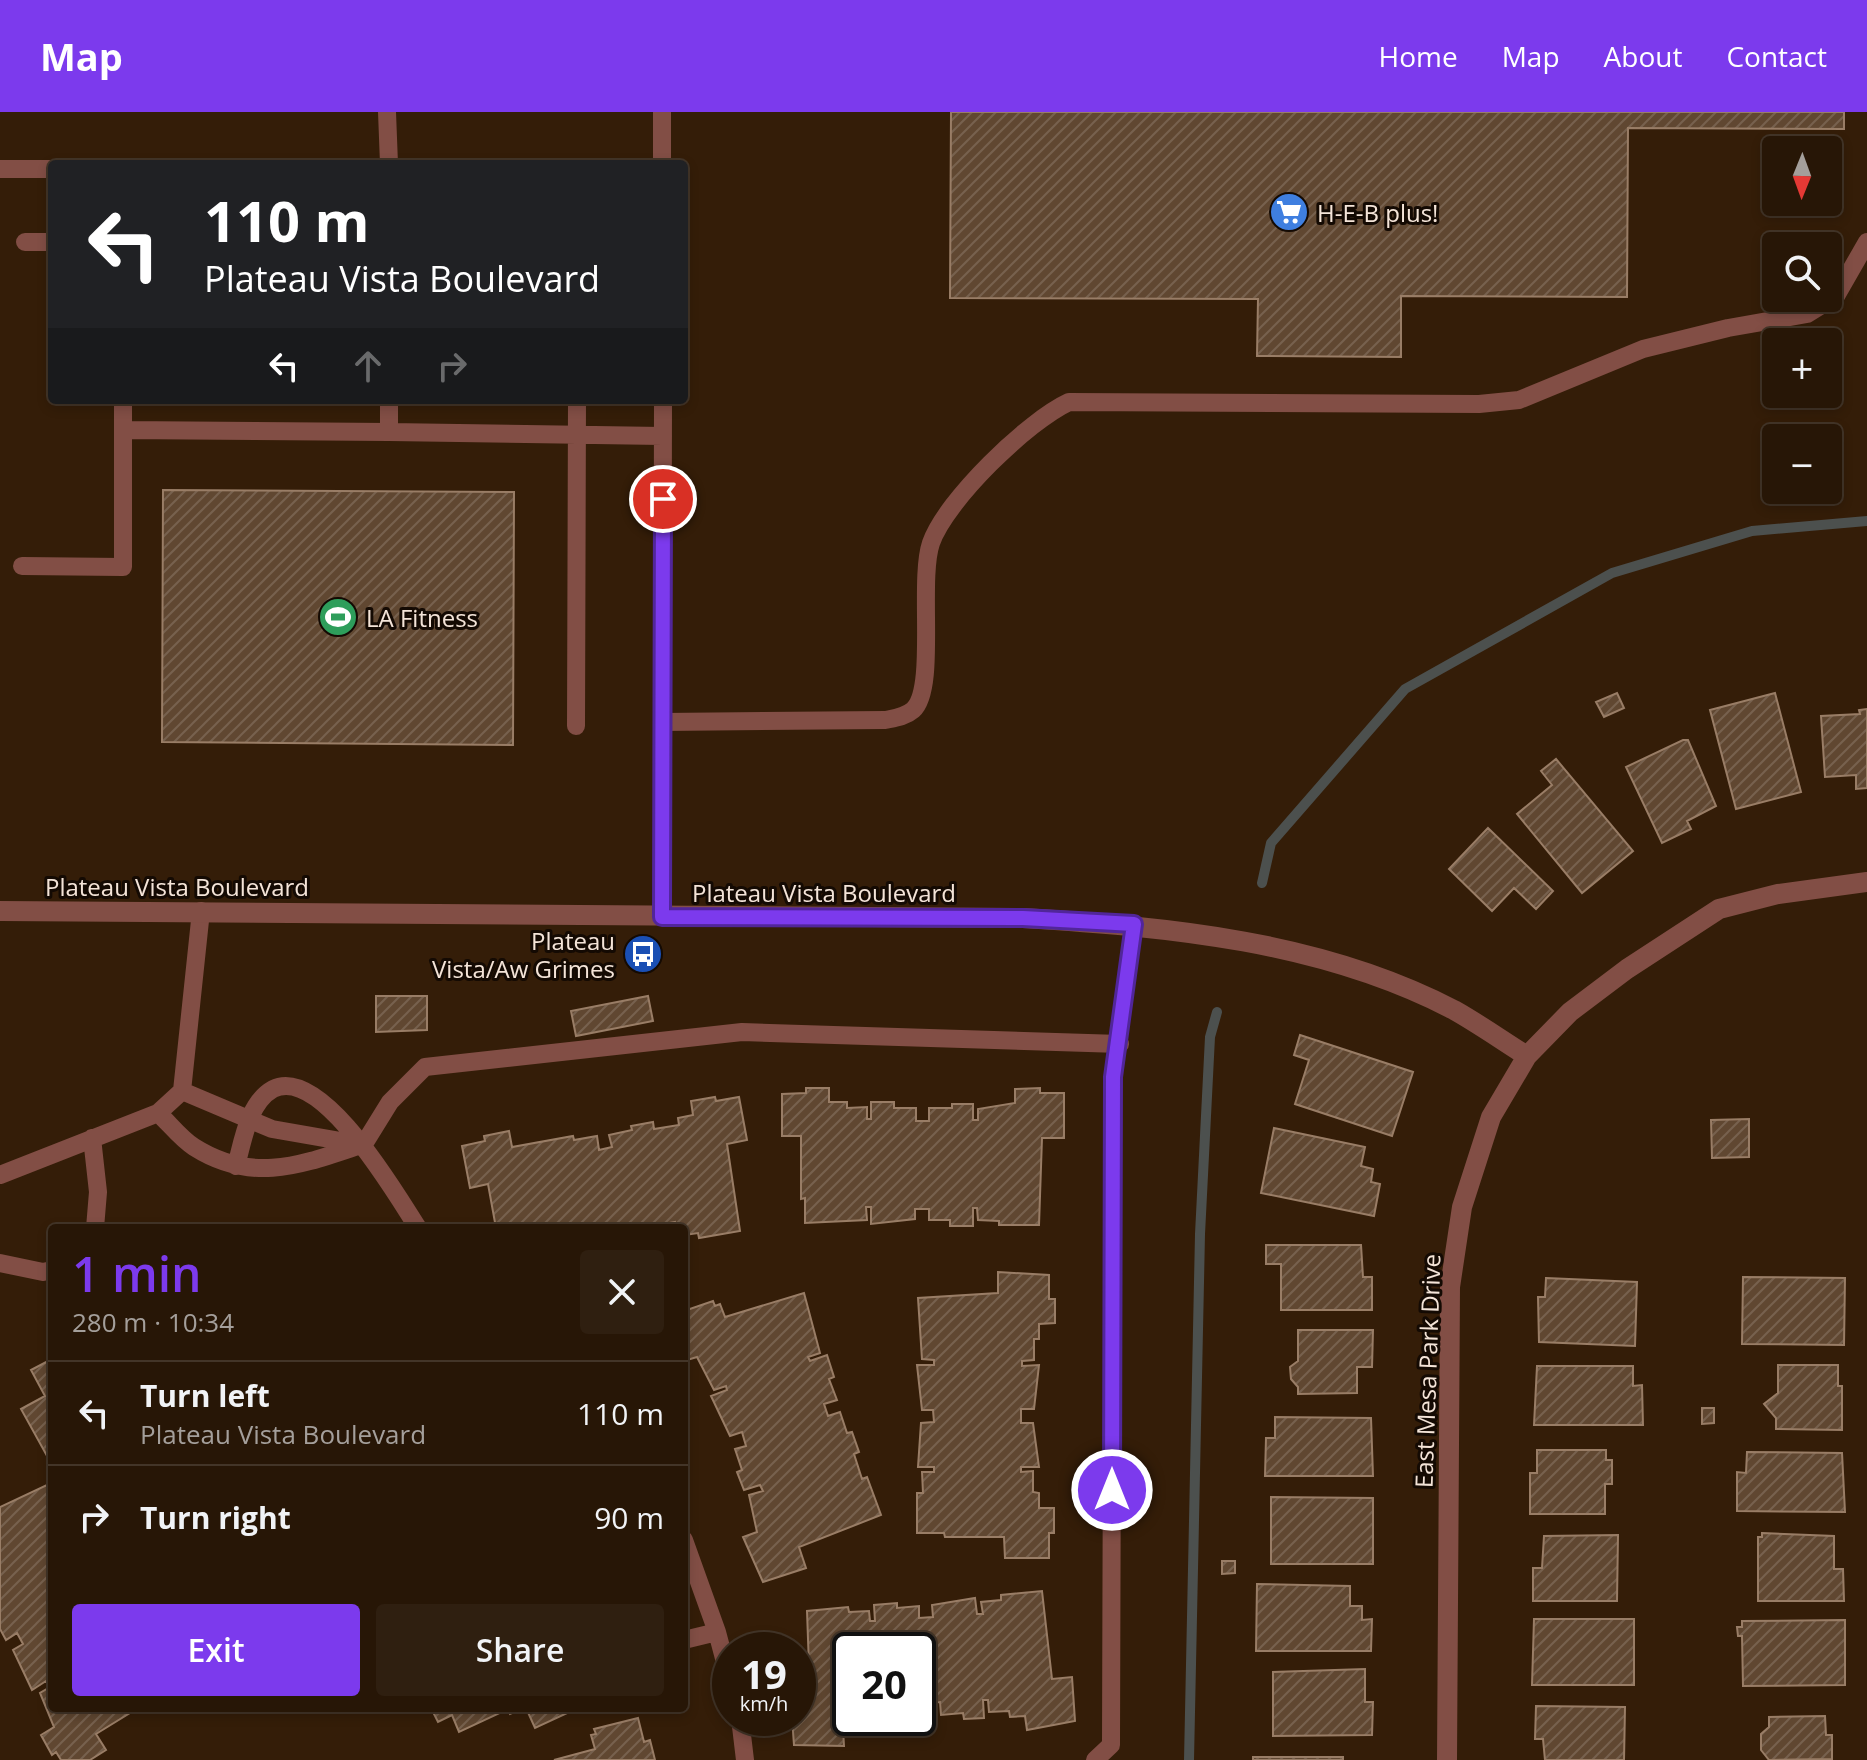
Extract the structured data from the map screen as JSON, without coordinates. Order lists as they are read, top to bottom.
{
  "streets": {
    "street": ["Plateau Vista Boulevard", "East Mesa Park Drive"]
  },
  "crossings": [
    ["Plateau Vista Boulevard", "East Mesa Park Drive"]
  ],
  "places": {
    "supermarket": ["H-E-B plus!"],
    "sports": ["LA Fitness"],
    "bus stop": ["Plateau Vista/Aw Grimes"]
  },
  "north": "bottom",
  "page": {
    "header": "Map",
    "nav": [
      "Home",
      "Map",
      "About",
      "Contact"
    ],
    "map_buttons": ["+", "−"],
    "turn": ["110 m", "Plateau Vista Boulevard"],
    "heading": ["1 min", "280 m · 10:34"],
    "list": [
      {
        "name": "Turn left",
        "note": "Plateau Vista Boulevard",
        "value": "110 m"
      },
      {
        "name": "Turn right",
        "value": "90 m"
      }
    ],
    "buttons": ["Exit", "Share"],
    "speed": "19 km/h",
    "limit": "20"
  }
}
